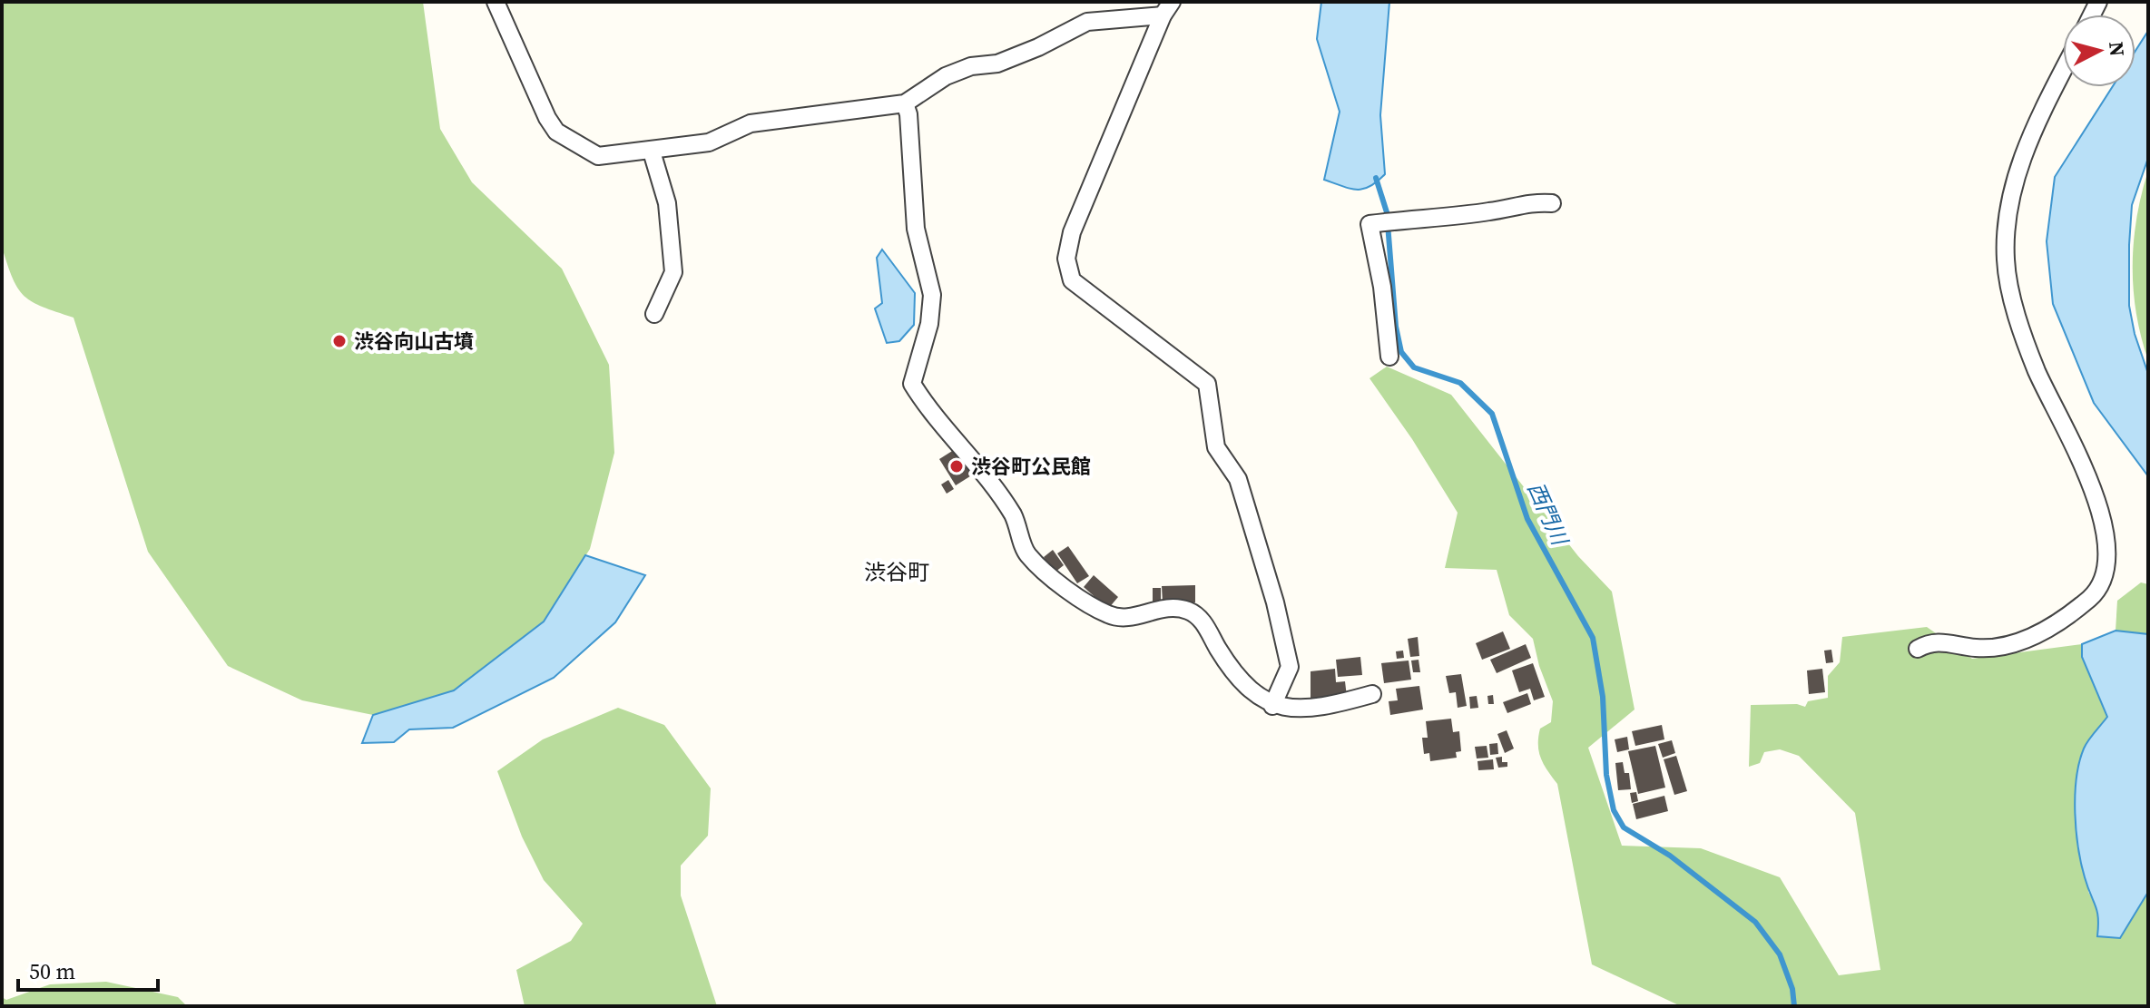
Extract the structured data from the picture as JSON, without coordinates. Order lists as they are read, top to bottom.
{
  "districts": ["渋谷町"],
  "water": ["西門川"],
  "places": ["渋谷向山古墳", "渋谷町公民館"],
  "scale_bar": "50 m",
  "north": "right"
}
